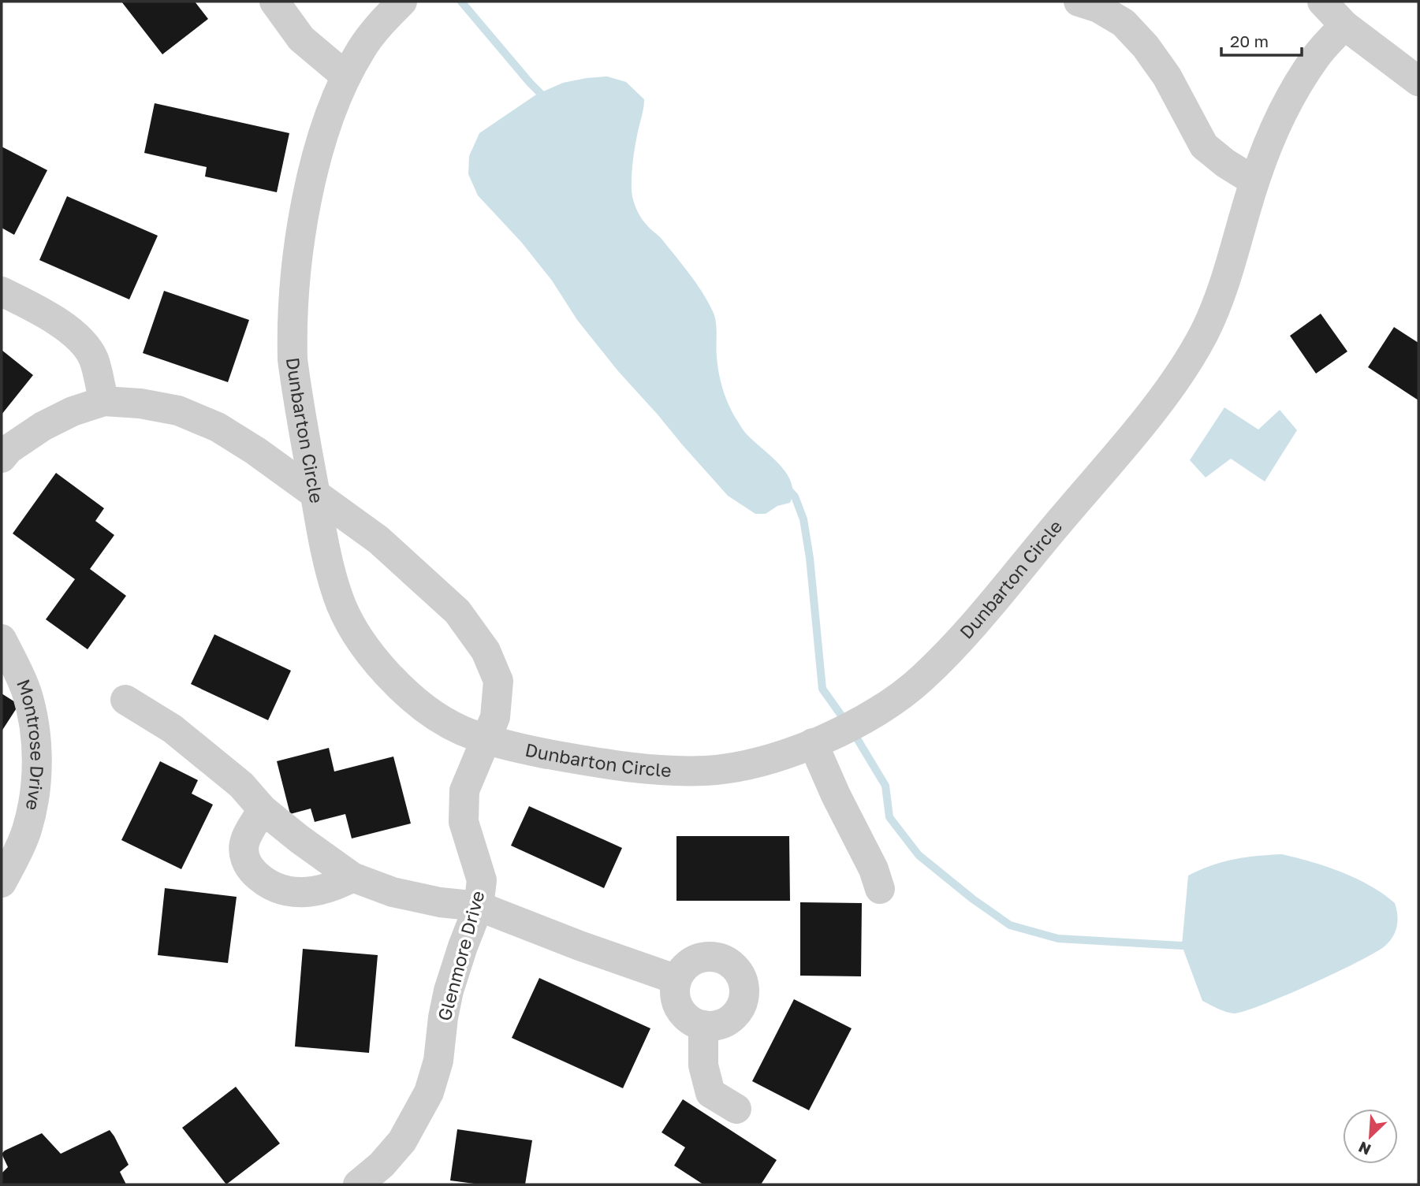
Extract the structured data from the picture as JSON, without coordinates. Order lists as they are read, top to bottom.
{
  "streets": {
    "street": ["Dunbarton Circle", "Montrose Drive", "Glenmore Drive"]
  },
  "crossings": [
    ["Dunbarton Circle", "Glenmore Drive"]
  ],
  "scale_bar": "20 m",
  "north": "bottom left"
}
